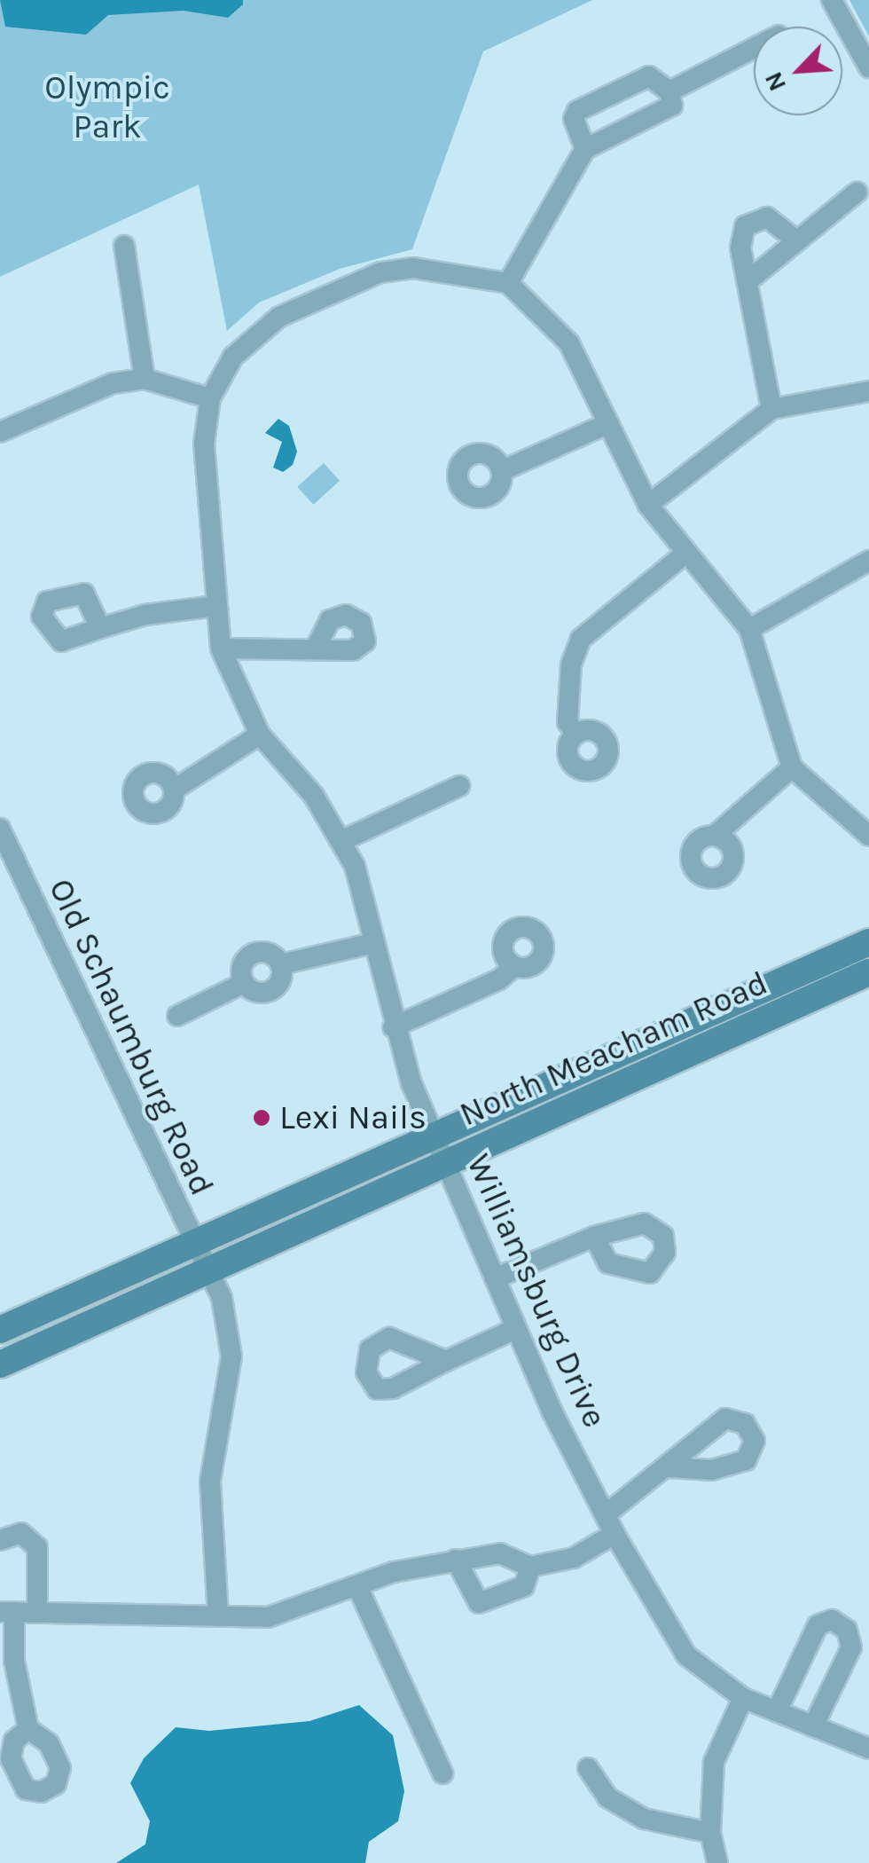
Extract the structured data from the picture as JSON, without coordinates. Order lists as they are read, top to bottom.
{
  "streets": {
    "main road": ["North Meacham Road"],
    "street": ["Old Schaumburg Road", "Williamsburg Drive"]
  },
  "crossings": [
    ["Old Schaumburg Road", "North Meacham Road"],
    ["North Meacham Road", "Williamsburg Drive"]
  ],
  "parks": ["Olympic Park"],
  "places": ["Lexi Nails"],
  "north": "bottom left"
}
